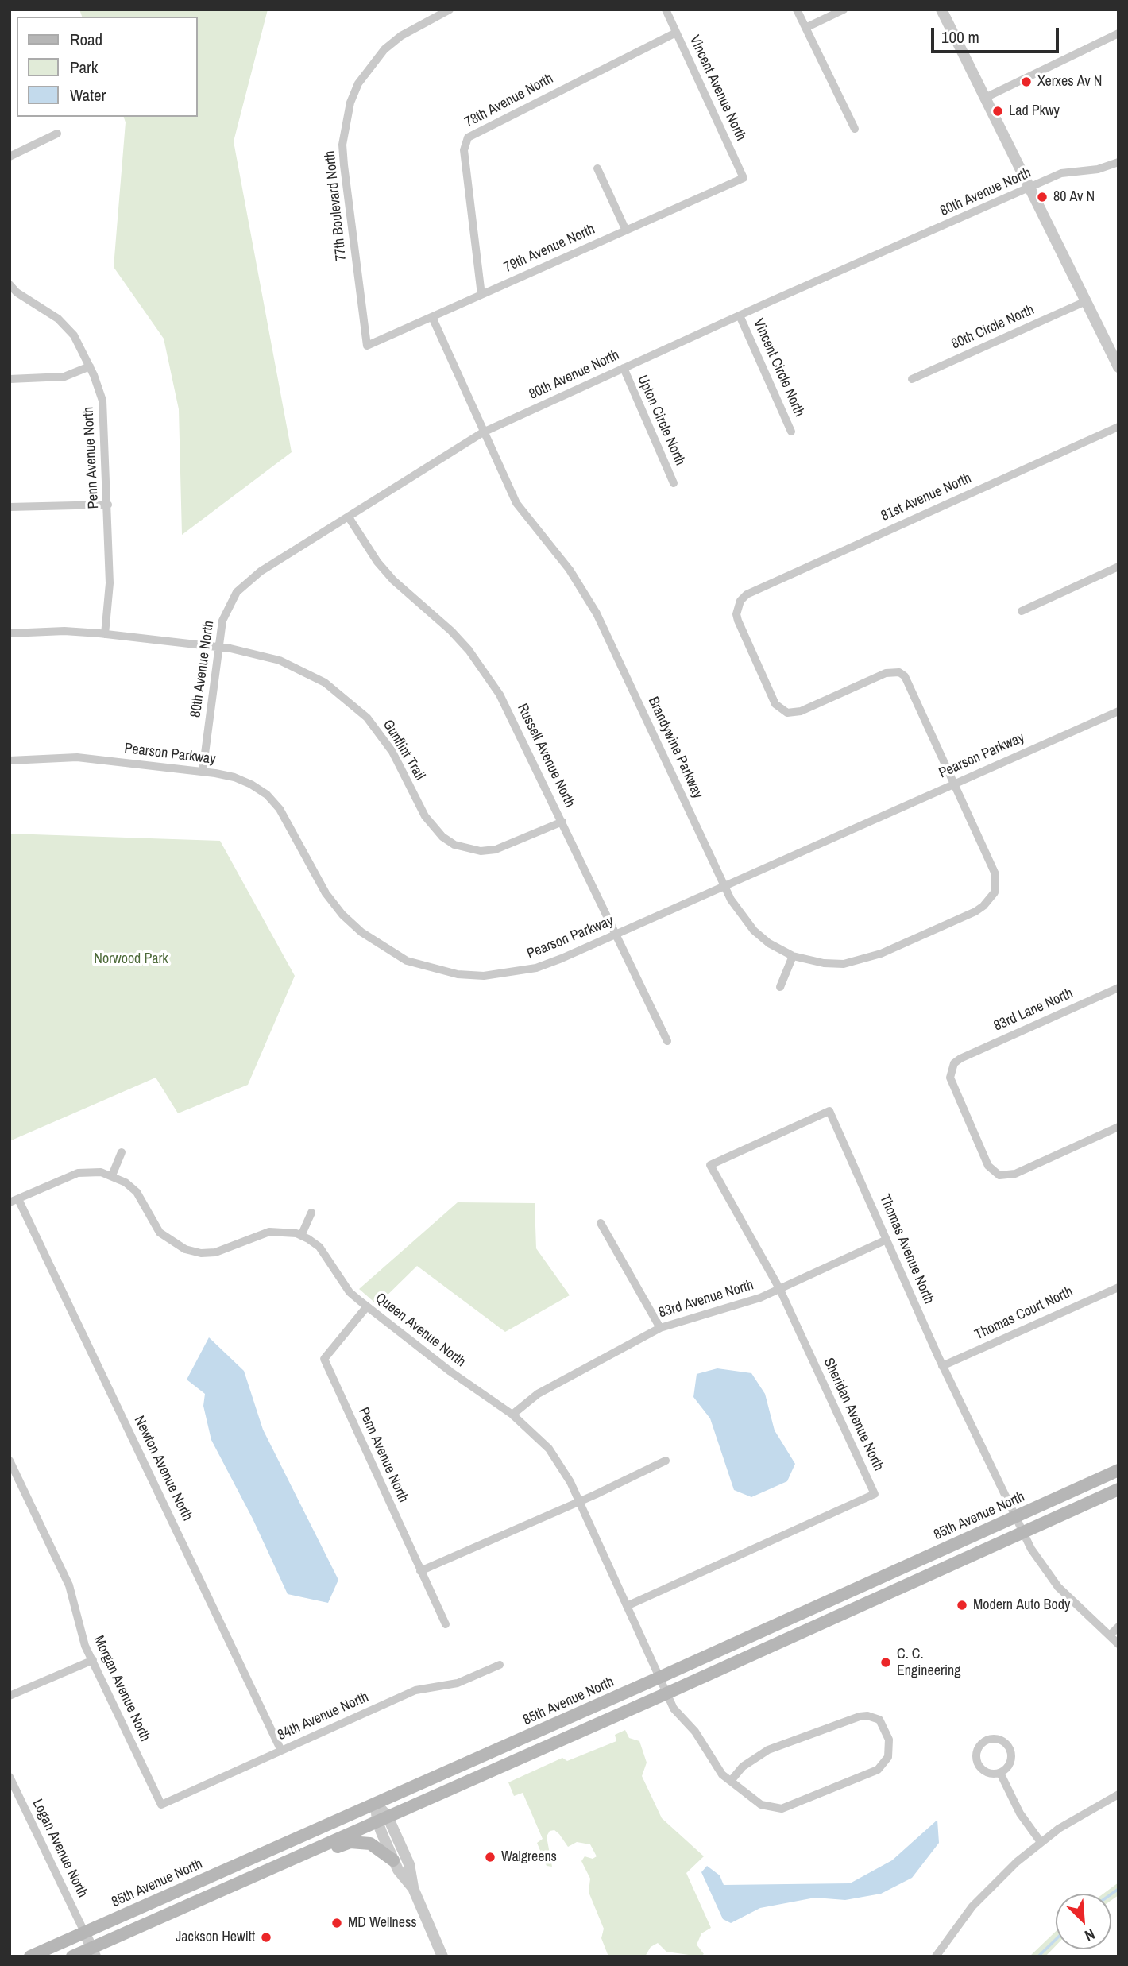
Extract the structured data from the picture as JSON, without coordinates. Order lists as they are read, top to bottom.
{
  "streets": {
    "main road": ["85th Avenue North"],
    "street": [
      "Vincent Avenue North",
      "78th Avenue North",
      "80th Avenue North",
      "77th Boulevard North",
      "79th Avenue North",
      "80th Circle North",
      "Vincent Circle North",
      "Upton Circle North",
      "Penn Avenue North",
      "81st Avenue North",
      "Brandywine Parkway",
      "Gunflint Trail",
      "Pearson Parkway",
      "Russell Avenue North",
      "83rd Lane North",
      "Thomas Avenue North",
      "83rd Avenue North",
      "Thomas Court North",
      "Queen Avenue North",
      "Sheridan Avenue North",
      "Newton Avenue North",
      "Morgan Avenue North",
      "84th Avenue North",
      "Logan Avenue North"
    ]
  },
  "crossings": [
    ["Vincent Avenue North", "78th Avenue North"],
    ["Vincent Avenue North", "79th Avenue North"],
    ["78th Avenue North", "79th Avenue North"],
    ["80th Avenue North", "Vincent Circle North"],
    ["80th Avenue North", "Upton Circle North"],
    ["80th Avenue North", "Brandywine Parkway"],
    ["80th Avenue North", "Gunflint Trail"],
    ["80th Avenue North", "Pearson Parkway"],
    ["80th Avenue North", "Russell Avenue North"],
    ["77th Boulevard North", "79th Avenue North"],
    ["79th Avenue North", "Brandywine Parkway"],
    ["Penn Avenue North", "Gunflint Trail"],
    ["Penn Avenue North", "Queen Avenue North"],
    ["81st Avenue North", "Brandywine Parkway"],
    ["81st Avenue North", "Pearson Parkway"],
    ["Brandywine Parkway", "Pearson Parkway"],
    ["Gunflint Trail", "Russell Avenue North"],
    ["Pearson Parkway", "Russell Avenue North"],
    ["Thomas Avenue North", "83rd Avenue North"],
    ["Thomas Avenue North", "Thomas Court North"],
    ["Thomas Avenue North", "Sheridan Avenue North"],
    ["Thomas Avenue North", "85th Avenue North"],
    ["83rd Avenue North", "Queen Avenue North"],
    ["83rd Avenue North", "Sheridan Avenue North"],
    ["Queen Avenue North", "Sheridan Avenue North"],
    ["Queen Avenue North", "Newton Avenue North"],
    ["Queen Avenue North", "85th Avenue North"],
    ["Newton Avenue North", "84th Avenue North"],
    ["85th Avenue North", "Logan Avenue North"],
    ["Morgan Avenue North", "84th Avenue North"]
  ],
  "parks": ["Norwood Park"],
  "places": [
    "Xerxes Av N",
    "Lad Pkwy",
    "80 Av N",
    "Modern Auto Body",
    "C. C. Engineering",
    "Walgreens",
    "MD Wellness",
    "Jackson Hewitt"
  ],
  "legend": ["Road", "Park", "Water"],
  "scale_bar": "100 m",
  "north": "bottom right"
}
